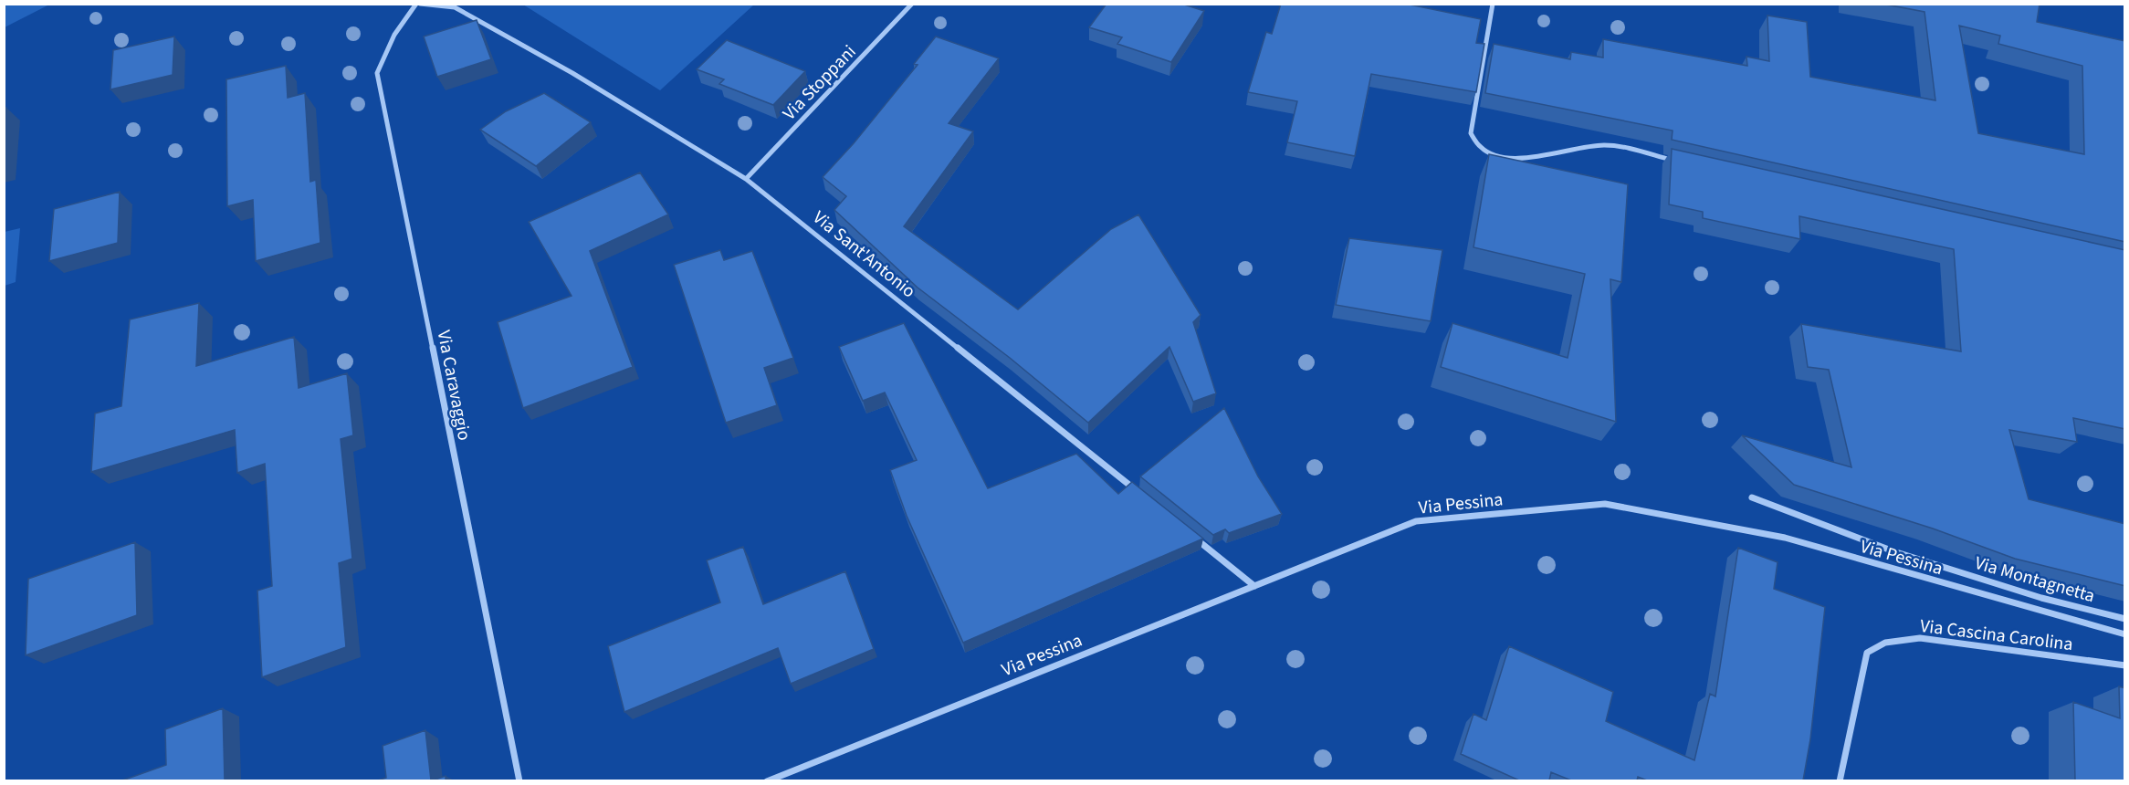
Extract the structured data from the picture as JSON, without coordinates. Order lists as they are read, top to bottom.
{
  "streets": {
    "street": [
      "Via Stoppani",
      "Via Sant'Antonio",
      "Via Caravaggio",
      "Via Pessina",
      "Via Montagnetta",
      "Via Cascina Carolina"
    ]
  },
  "crossings": [
    ["Via Stoppani", "Via Sant'Antonio"],
    ["Via Sant'Antonio", "Via Caravaggio"]
  ]
}
